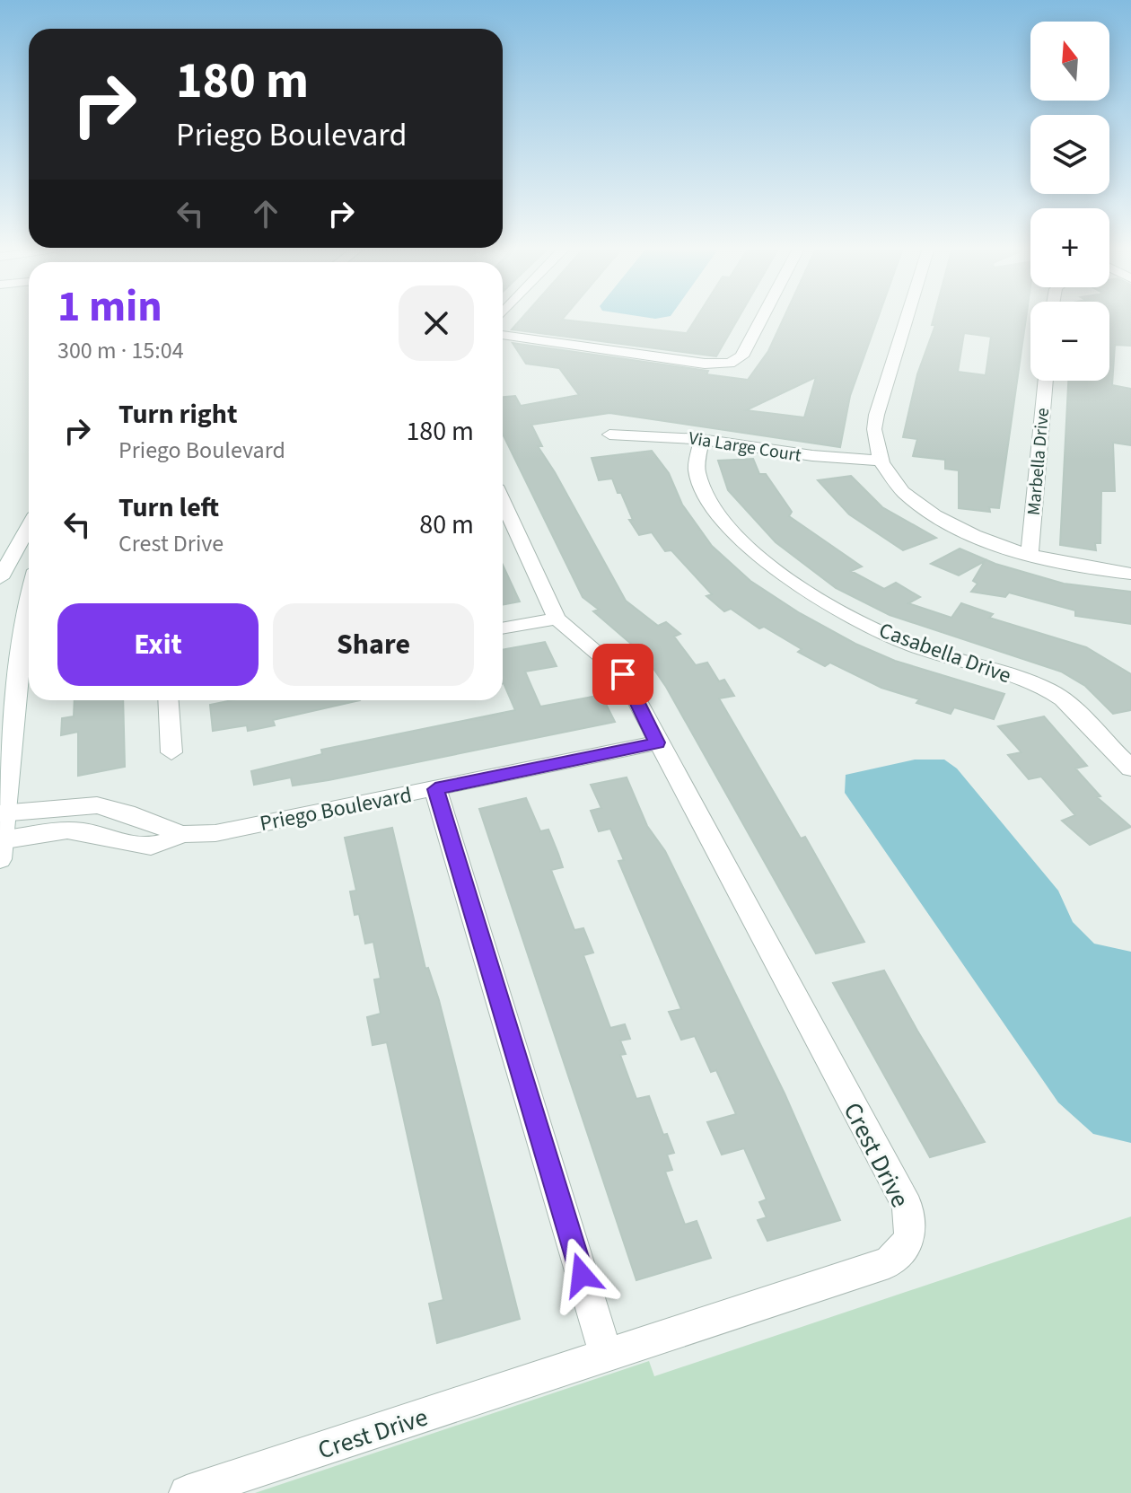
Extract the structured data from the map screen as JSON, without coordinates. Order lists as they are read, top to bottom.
{
  "streets": {
    "street": [
      "Via Large Court",
      "Marbella Drive",
      "Casabella Drive",
      "Priego Boulevard",
      "Crest Drive"
    ]
  },
  "crossings": [
    ["Via Large Court", "Casabella Drive"],
    ["Priego Boulevard", "Crest Drive"]
  ],
  "north": "top",
  "page": {
    "map_buttons": ["+", "−"],
    "turn": ["180 m", "Priego Boulevard"],
    "heading": ["1 min", "300 m · 15:04"],
    "list": [
      {
        "name": "Turn right",
        "note": "Priego Boulevard",
        "value": "180 m"
      },
      {
        "name": "Turn left",
        "note": "Crest Drive",
        "value": "80 m"
      }
    ],
    "buttons": ["Exit", "Share"]
  }
}
